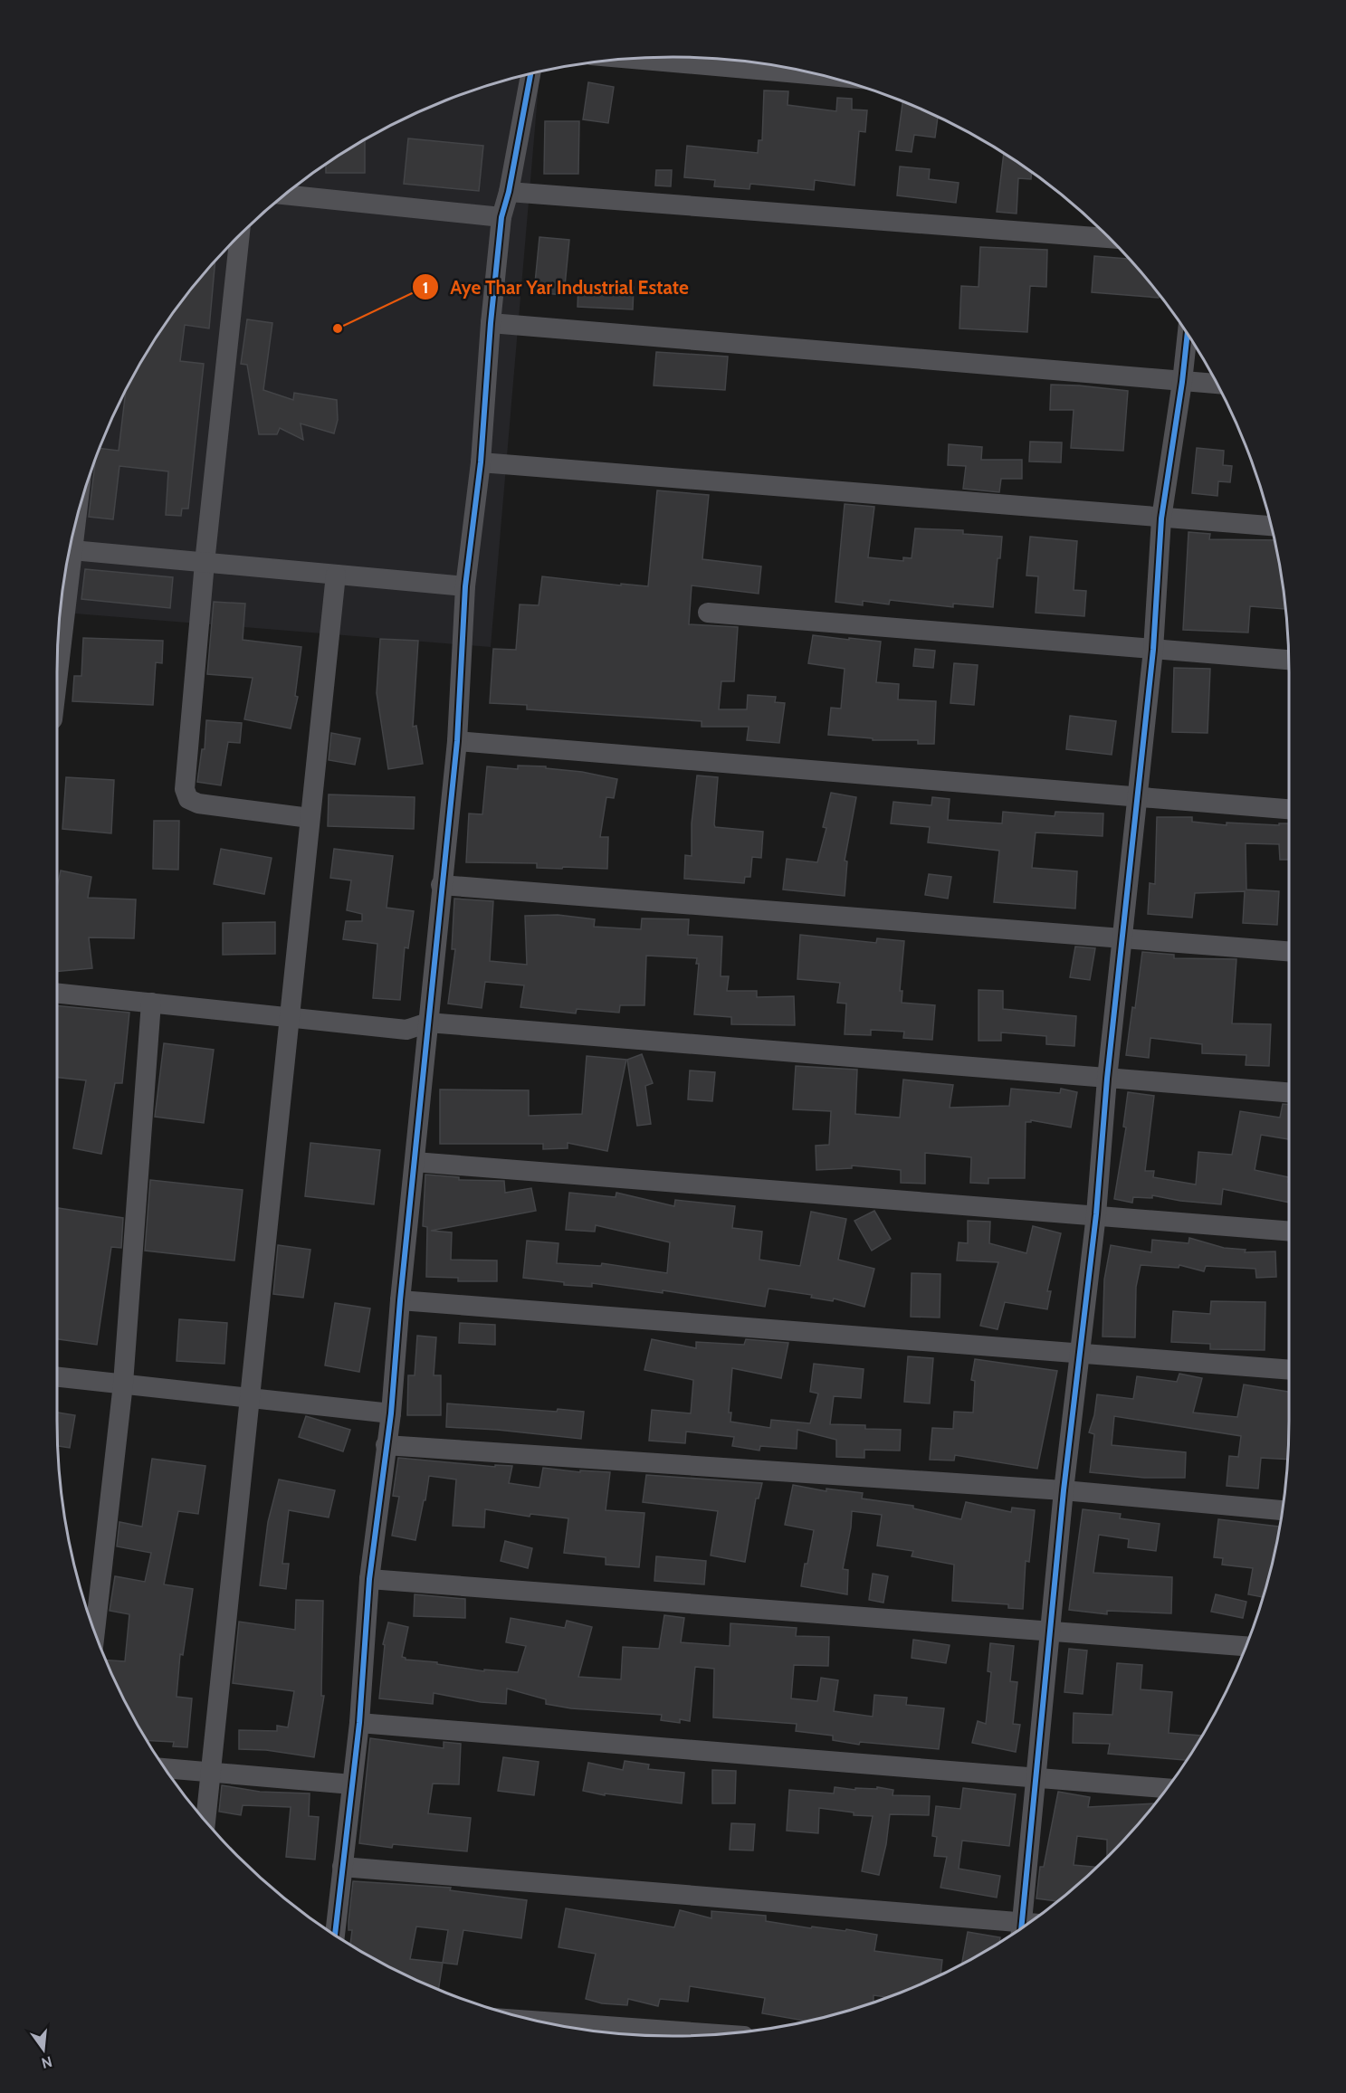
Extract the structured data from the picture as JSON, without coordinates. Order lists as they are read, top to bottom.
{
  "places": ["Aye Thar Yar Industrial Estate"],
  "north": "bottom"
}
